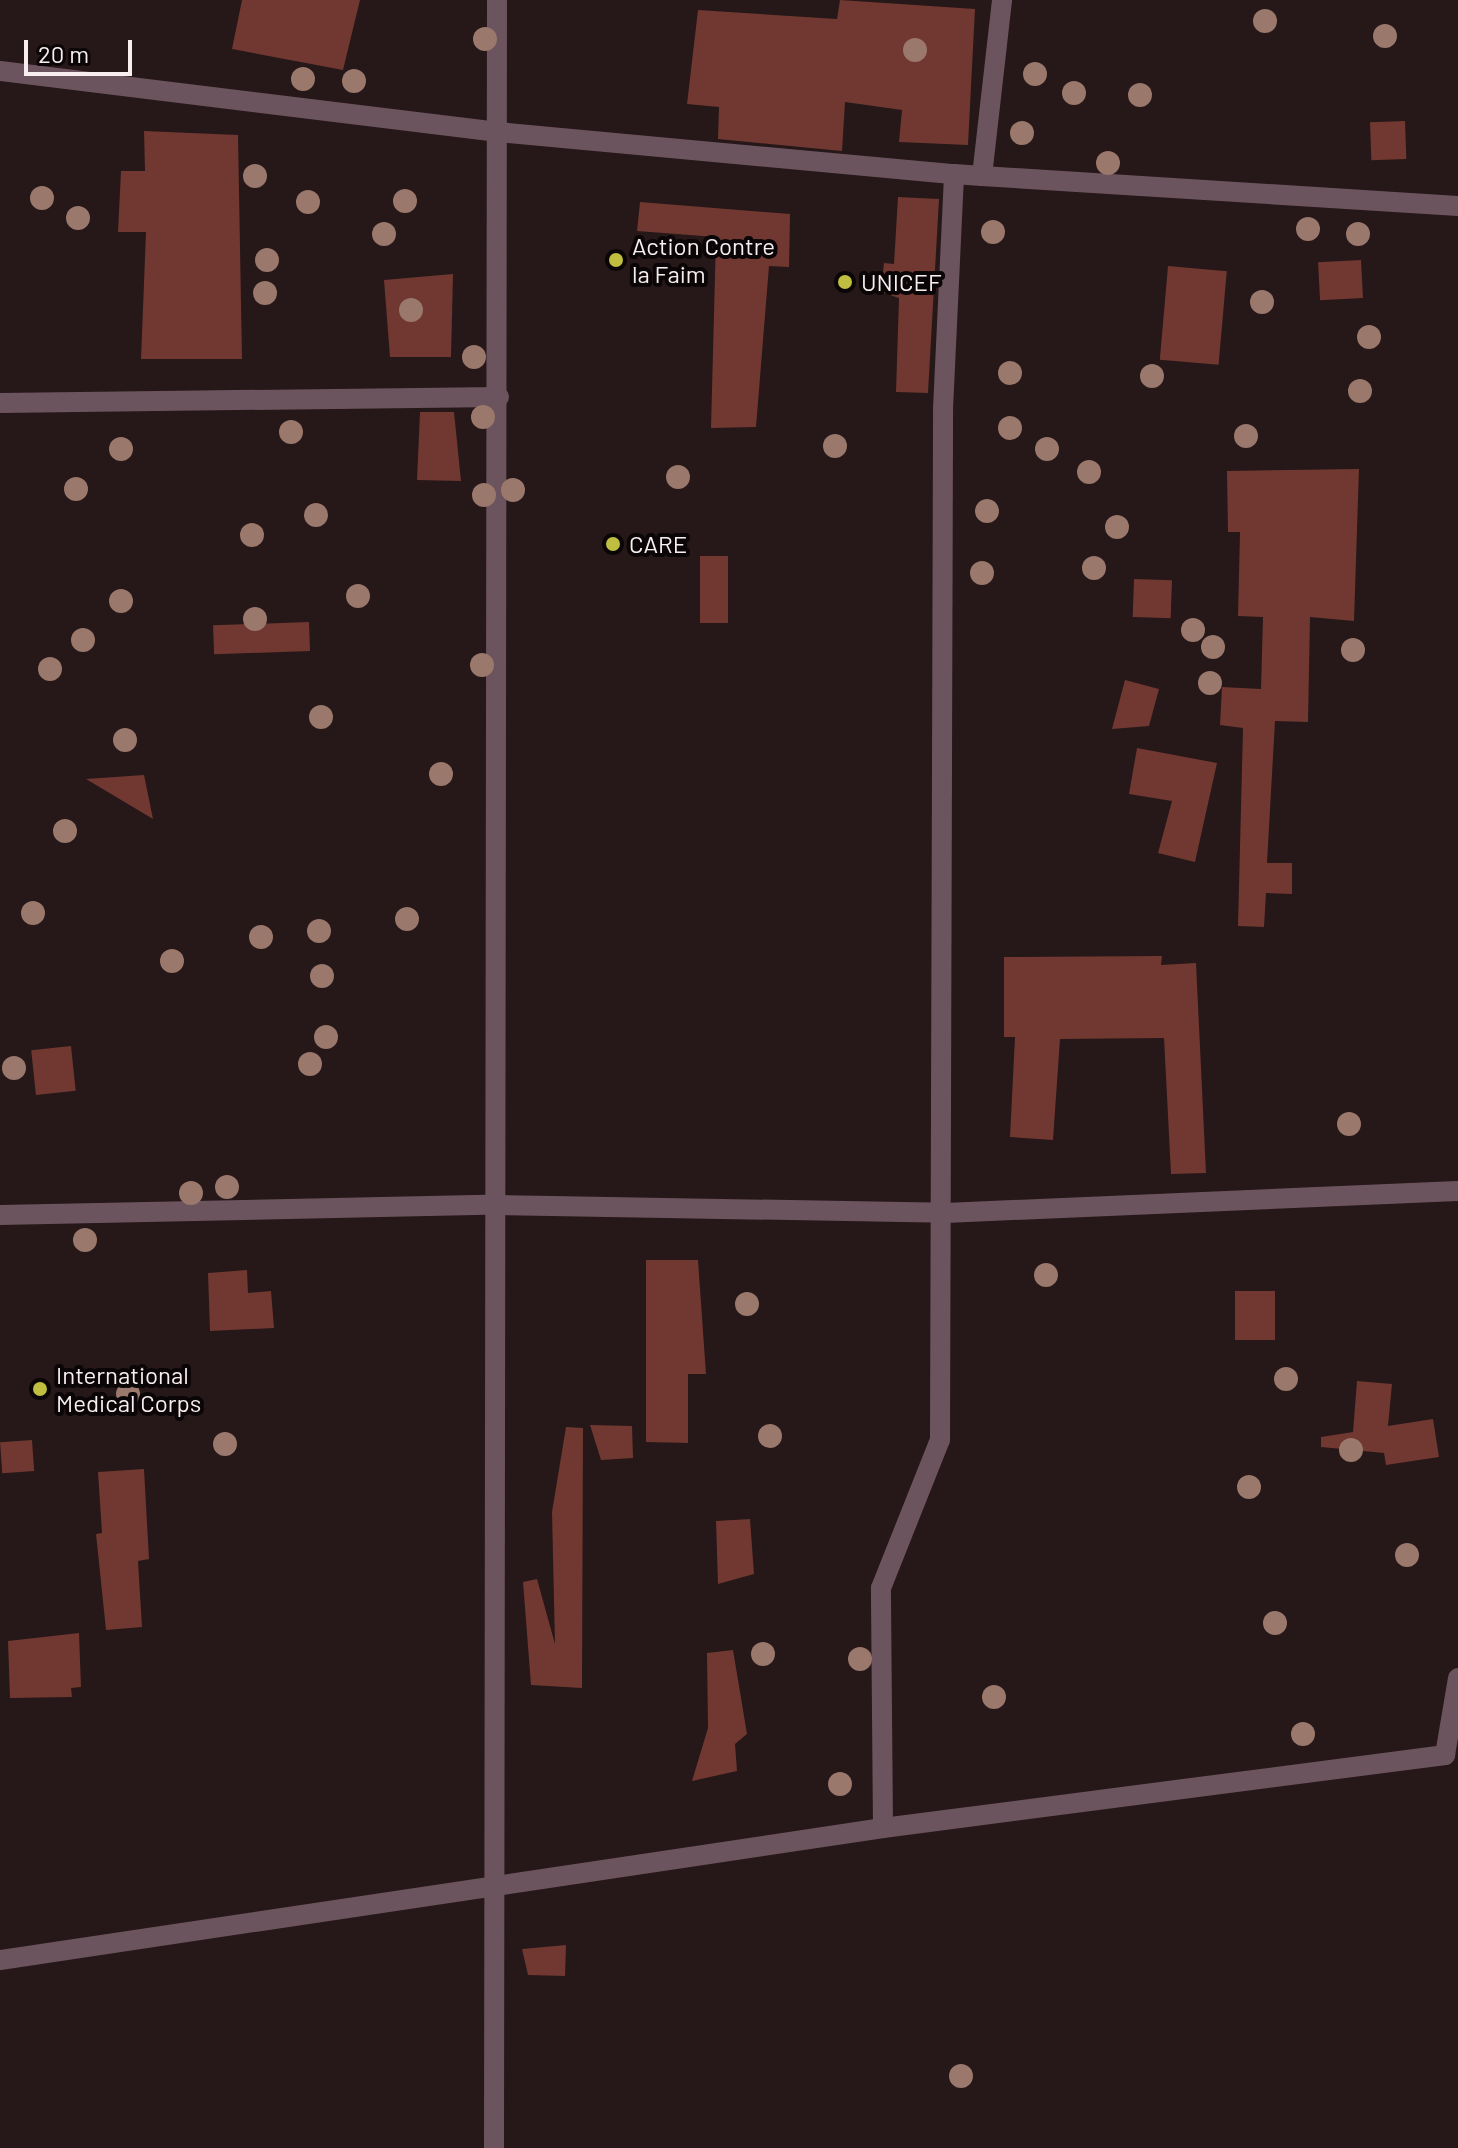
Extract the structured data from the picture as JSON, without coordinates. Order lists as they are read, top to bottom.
{
  "places": [
    "Action Contre la Faim",
    "UNICEF",
    "CARE",
    "International Medical Corps"
  ],
  "scale_bar": "20 m"
}
